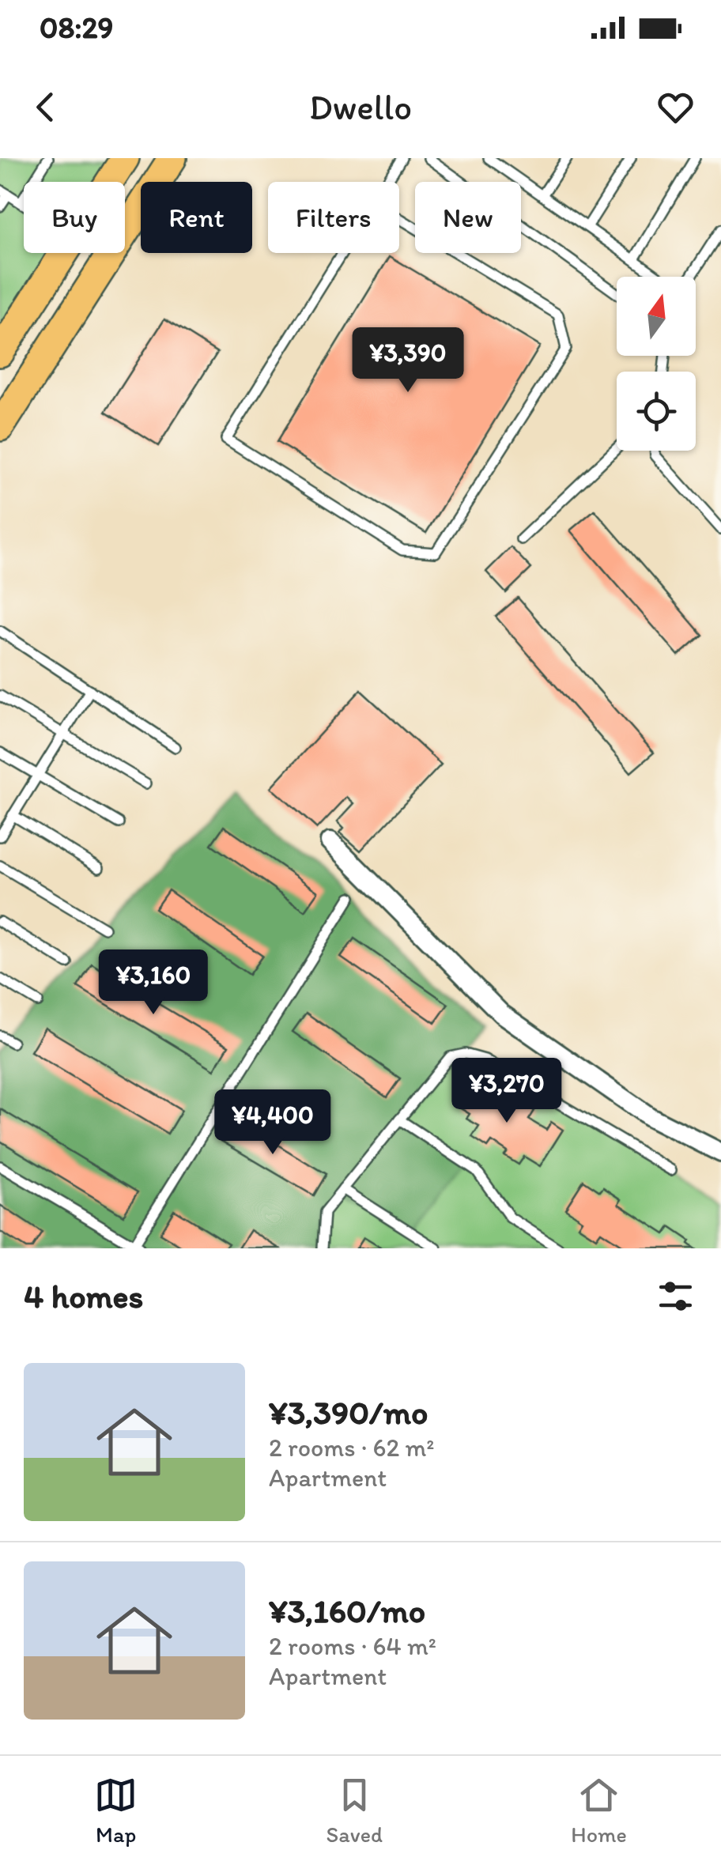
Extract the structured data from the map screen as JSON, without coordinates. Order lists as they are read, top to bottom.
{
  "north": "top",
  "page": {
    "status": "08:29",
    "header": "Dwello",
    "chip": [
      "Buy",
      "Rent",
      "Filters",
      "New"
    ],
    "price": [
      "¥3,390",
      "¥3,160",
      "¥3,270",
      "¥4,400"
    ],
    "heading": "4 homes",
    "list": [
      {
        "name": "¥3,390/mo",
        "note": "2 rooms · 62 m² · Apartment"
      },
      {
        "name": "¥3,160/mo",
        "note": "2 rooms · 64 m² · Apartment"
      }
    ],
    "tabs": ["Map", "Saved", "Home"]
  }
}
